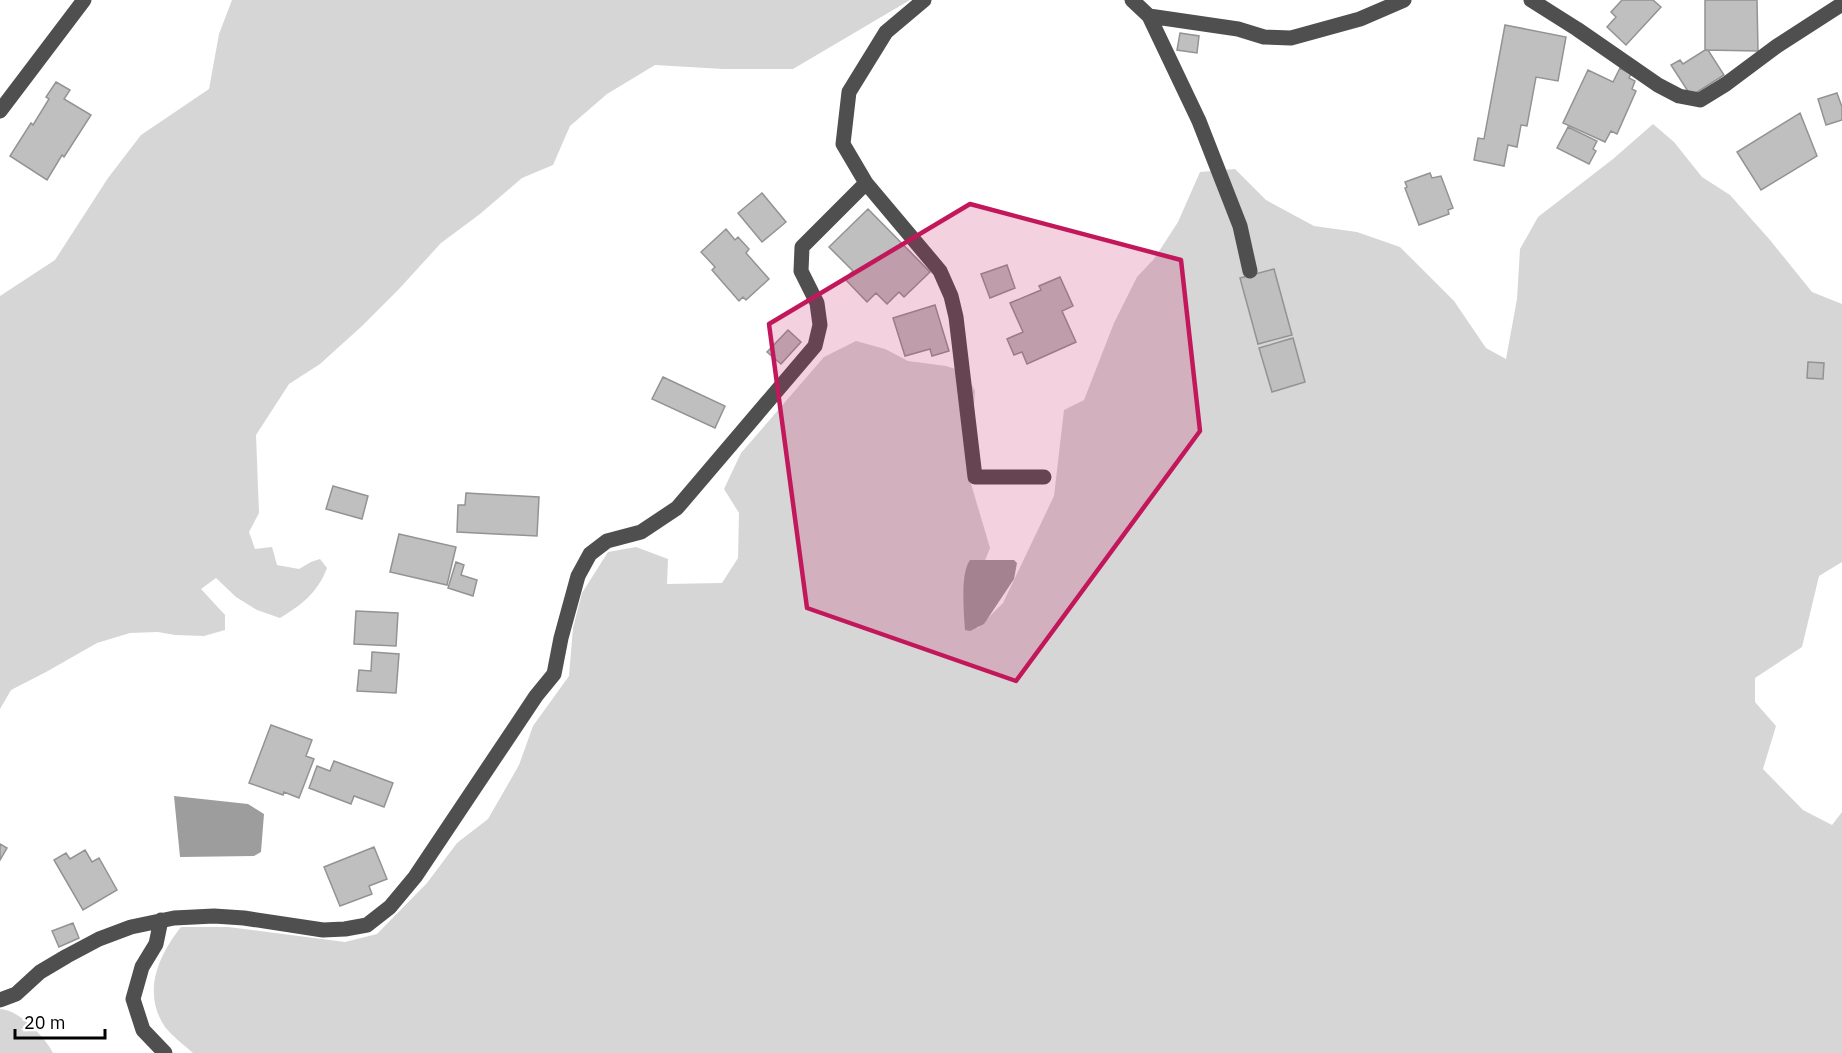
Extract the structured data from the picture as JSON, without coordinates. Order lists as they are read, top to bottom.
{
  "scale_bar": "20 m"
}
